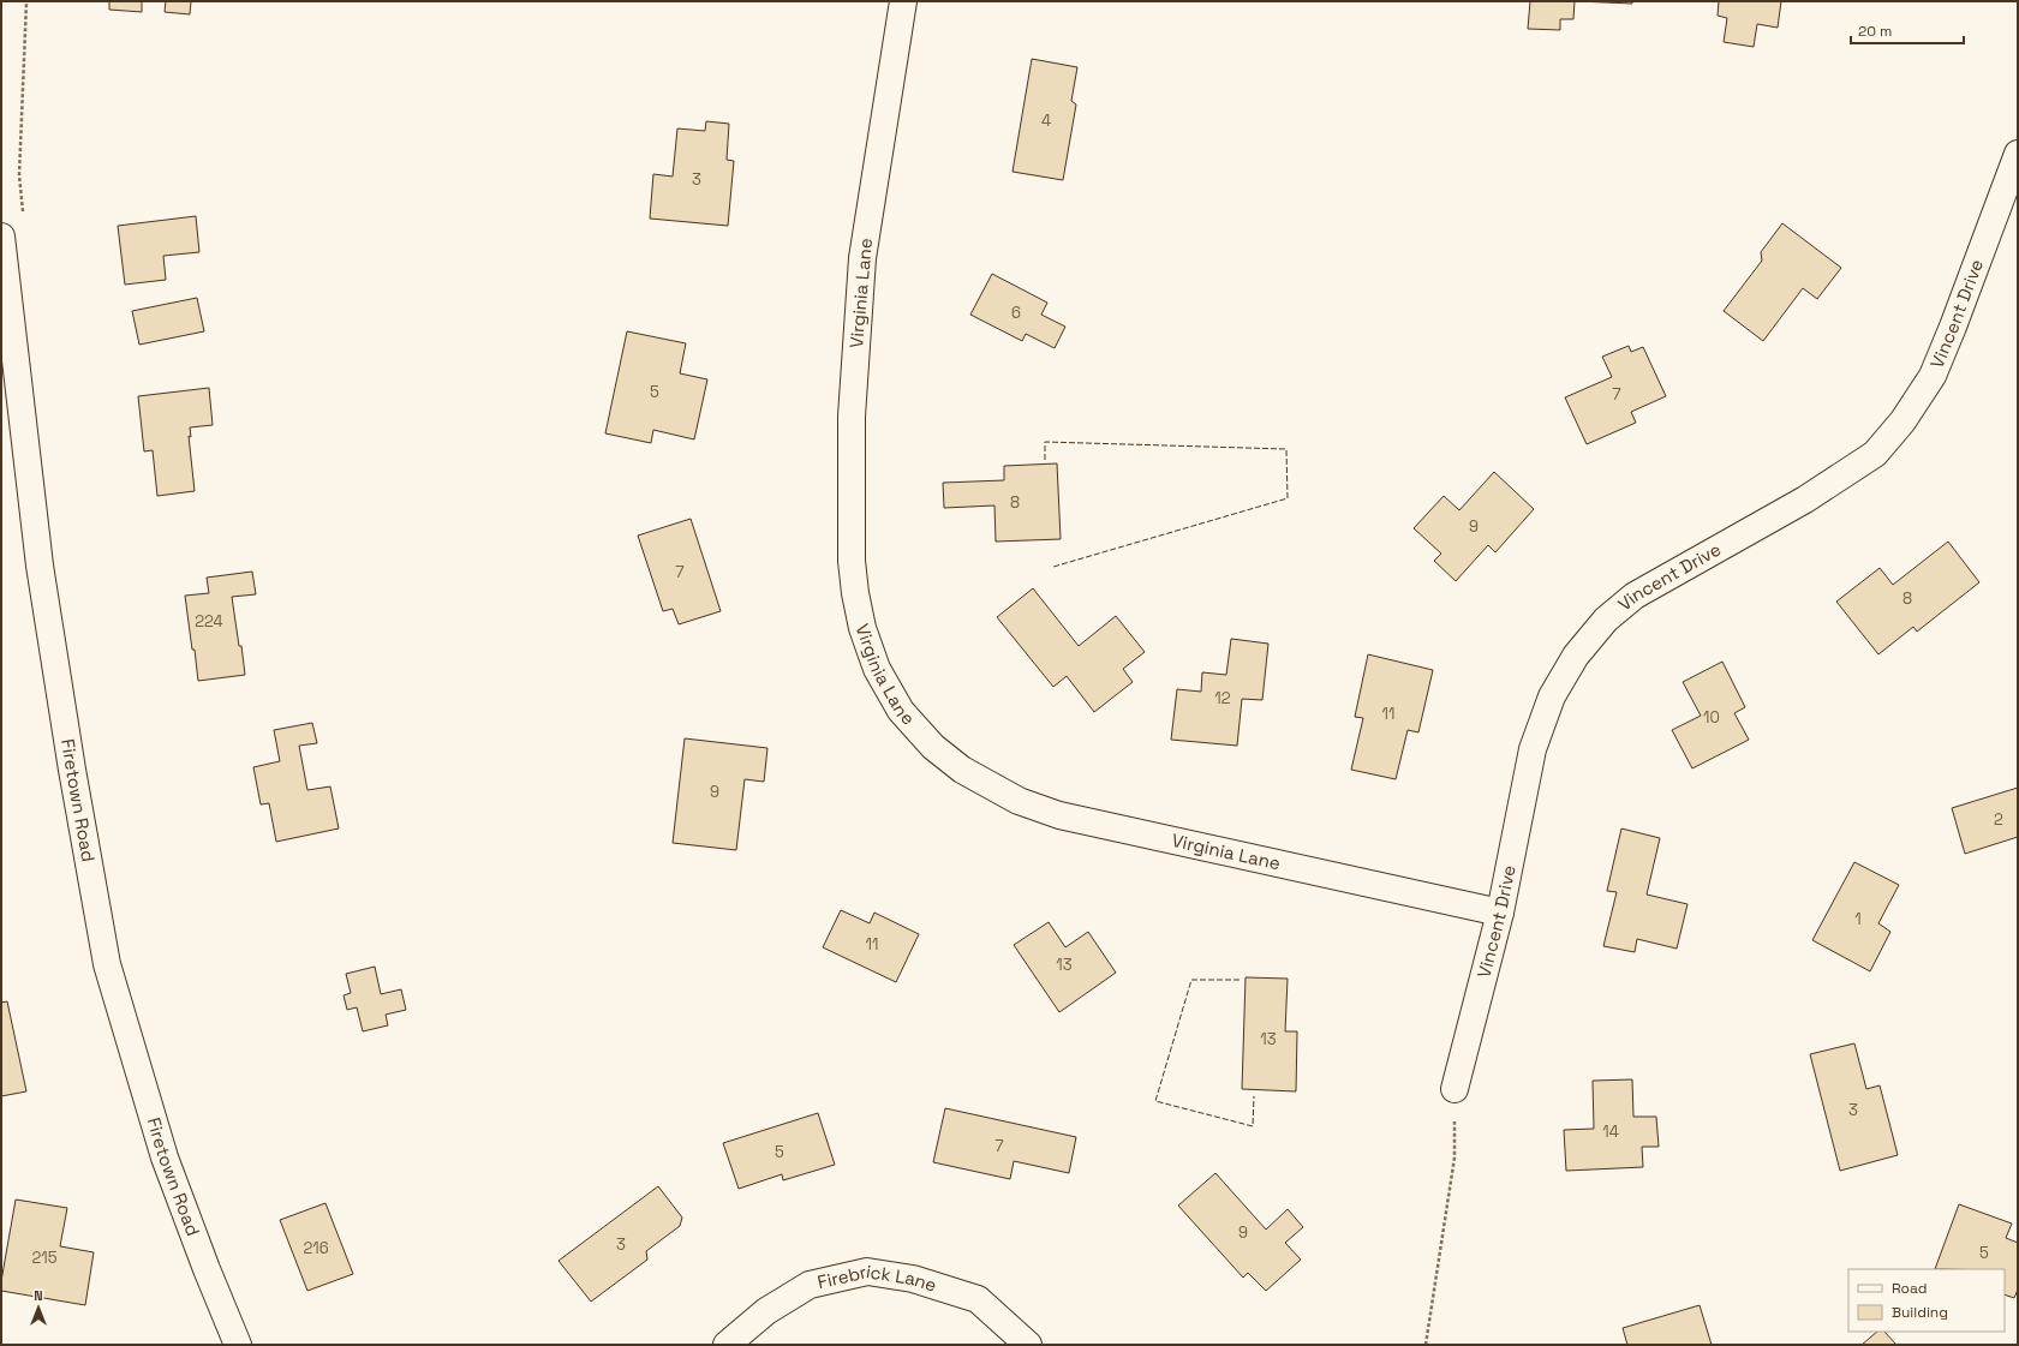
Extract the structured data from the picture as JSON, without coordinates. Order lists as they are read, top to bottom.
{
  "streets": {
    "street": [
      "Virginia Lane",
      "Vincent Drive",
      "Firetown Road",
      "Firebrick Lane"
    ]
  },
  "crossings": [
    ["Virginia Lane", "Vincent Drive"]
  ],
  "house_numbers": [
    "4",
    "3",
    "6",
    "5",
    "7",
    "8",
    "9",
    "7",
    "8",
    "224",
    "12",
    "11",
    "10",
    "9",
    "2",
    "1",
    "11",
    "13",
    "13",
    "3",
    "14",
    "7",
    "5",
    "9",
    "3",
    "216",
    "5",
    "215"
  ],
  "legend": ["Road", "Building"],
  "scale_bar": "20 m",
  "north": "top"
}
